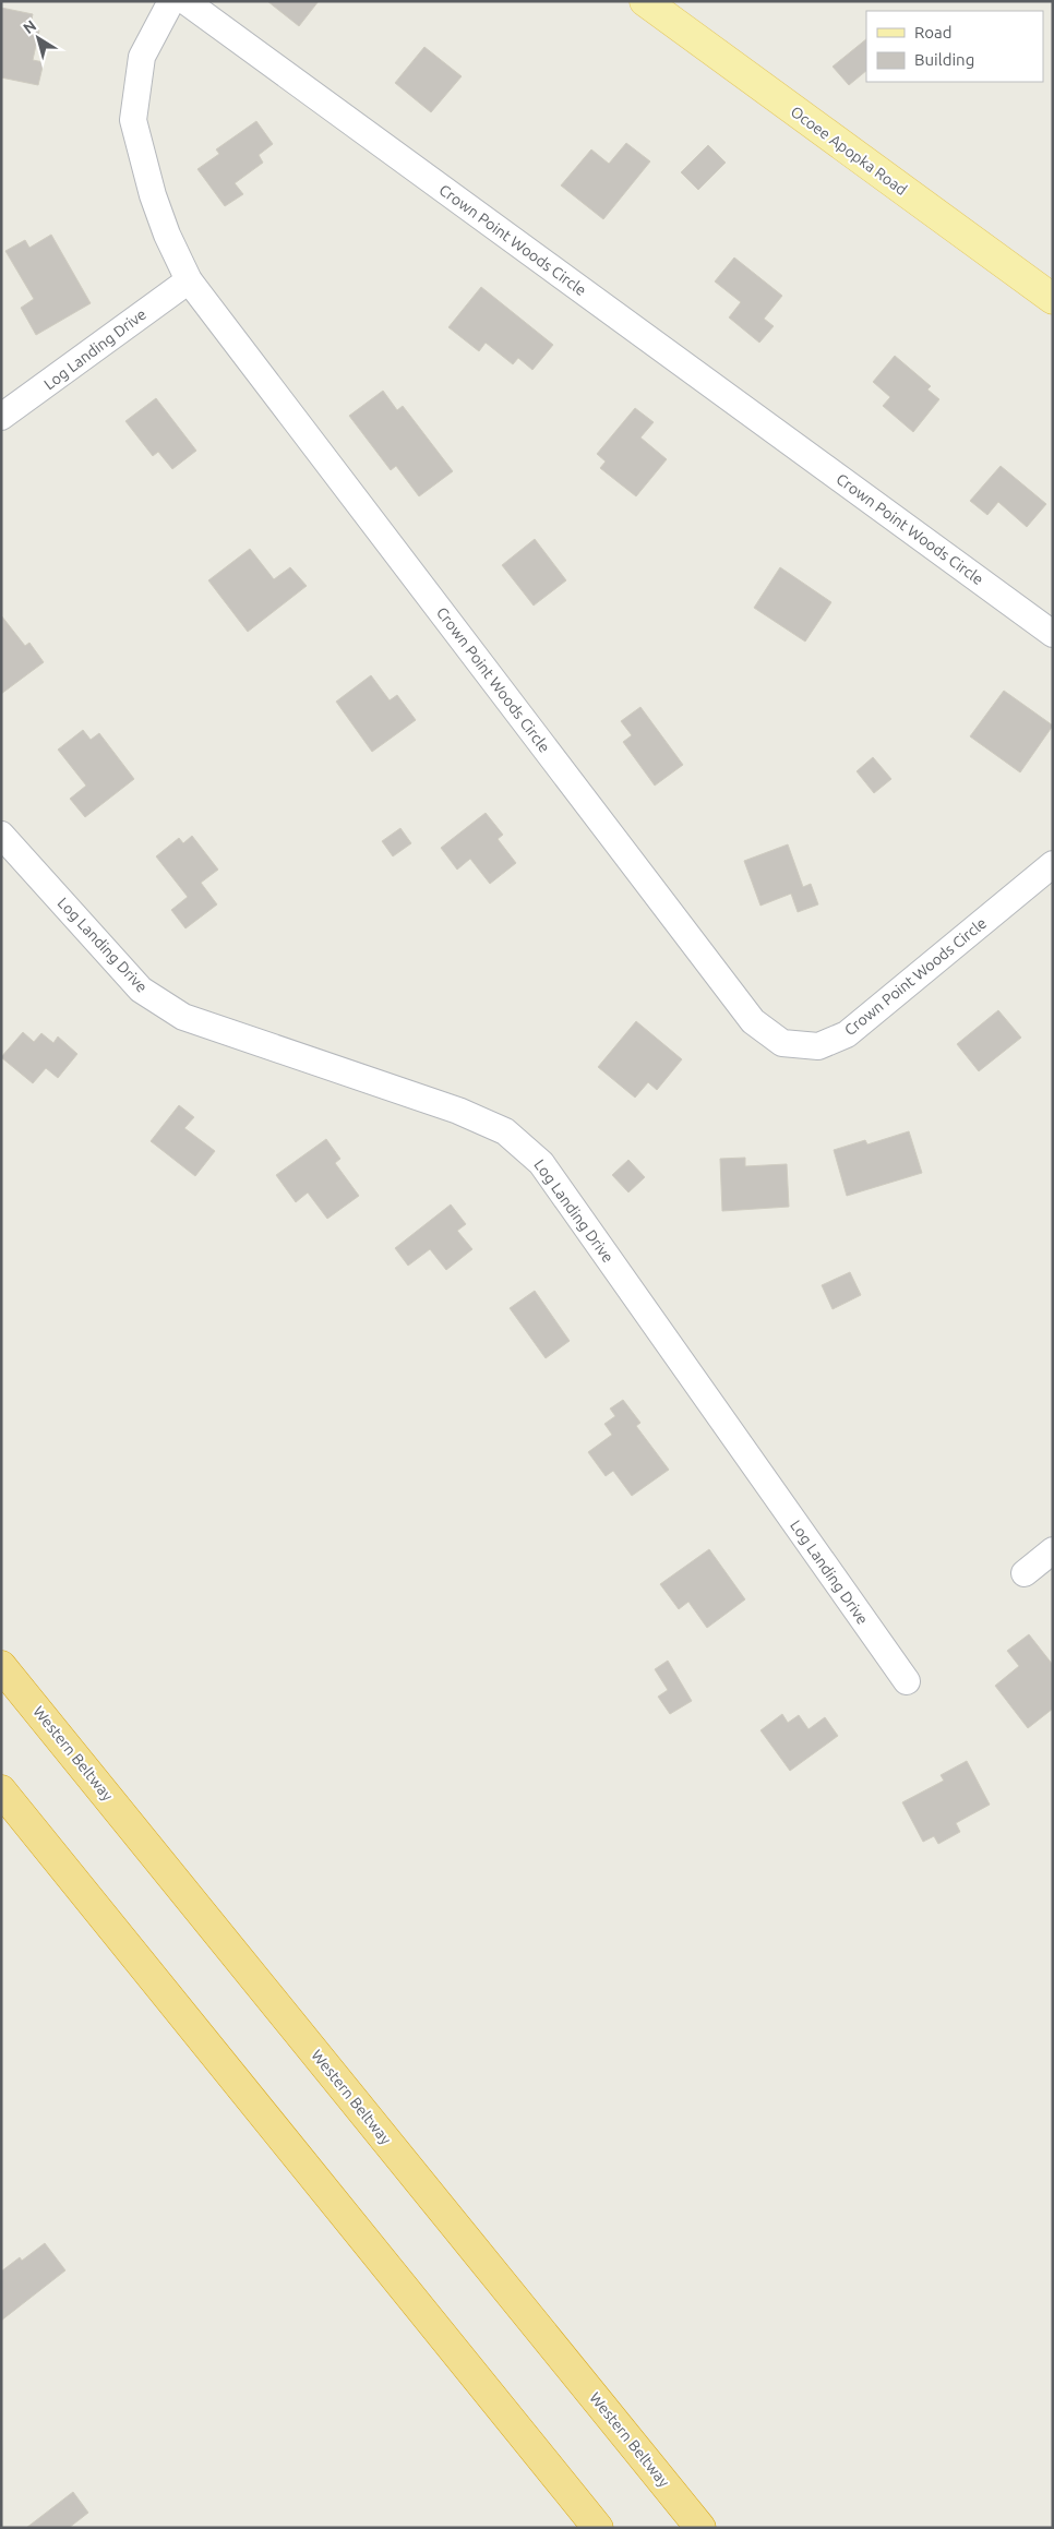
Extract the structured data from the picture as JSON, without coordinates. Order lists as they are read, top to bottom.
{
  "streets": {
    "highway": ["Western Beltway"],
    "main road": ["Ocoee Apopka Road"],
    "street": ["Crown Point Woods Circle", "Log Landing Drive"]
  },
  "crossings": [
    ["Crown Point Woods Circle", "Log Landing Drive"]
  ],
  "legend": ["Road", "Building"],
  "north": "top left"
}
